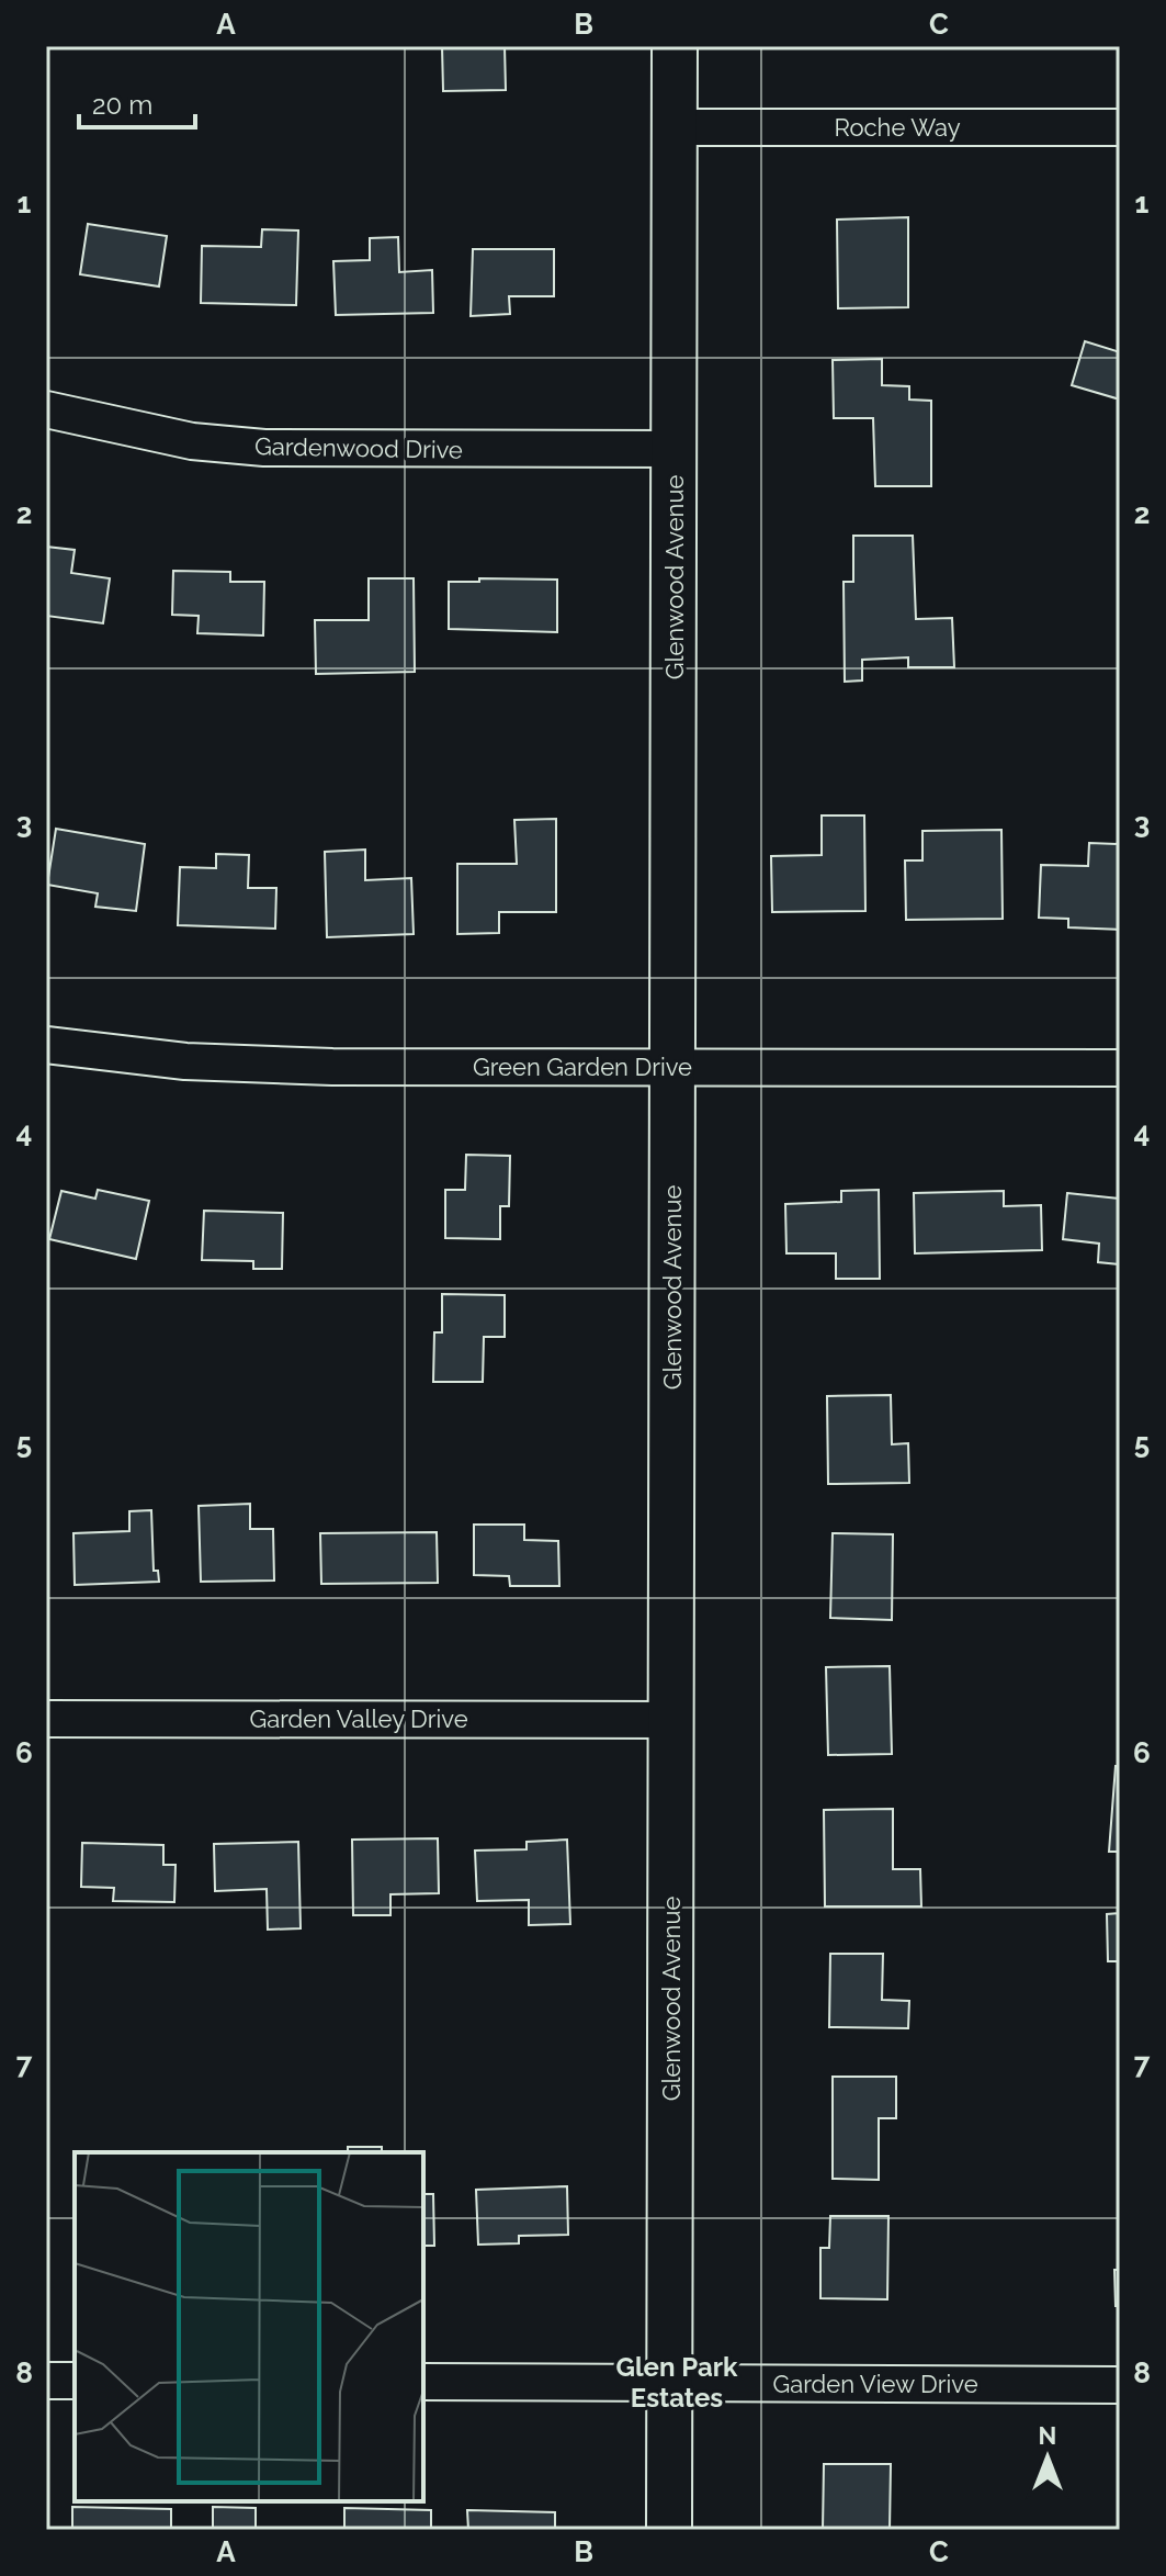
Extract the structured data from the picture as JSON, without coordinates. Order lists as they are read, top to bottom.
{
  "streets": {
    "street": [
      "Roche Way",
      "Gardenwood Drive",
      "Glenwood Avenue",
      "Green Garden Drive",
      "Garden Valley Drive",
      "Garden View Drive"
    ]
  },
  "crossings": [
    ["Roche Way", "Glenwood Avenue"],
    ["Gardenwood Drive", "Glenwood Avenue"],
    ["Glenwood Avenue", "Green Garden Drive"],
    ["Glenwood Avenue", "Garden Valley Drive"],
    ["Glenwood Avenue", "Garden View Drive"]
  ],
  "districts": ["Glen Park Estates"],
  "scale_bar": "20 m",
  "north": "top",
  "grid": {
    "columns": ["A", "B", "C"],
    "rows": [
      "1",
      "2",
      "3",
      "4",
      "5",
      "6",
      "7",
      "8"
    ]
  }
}
